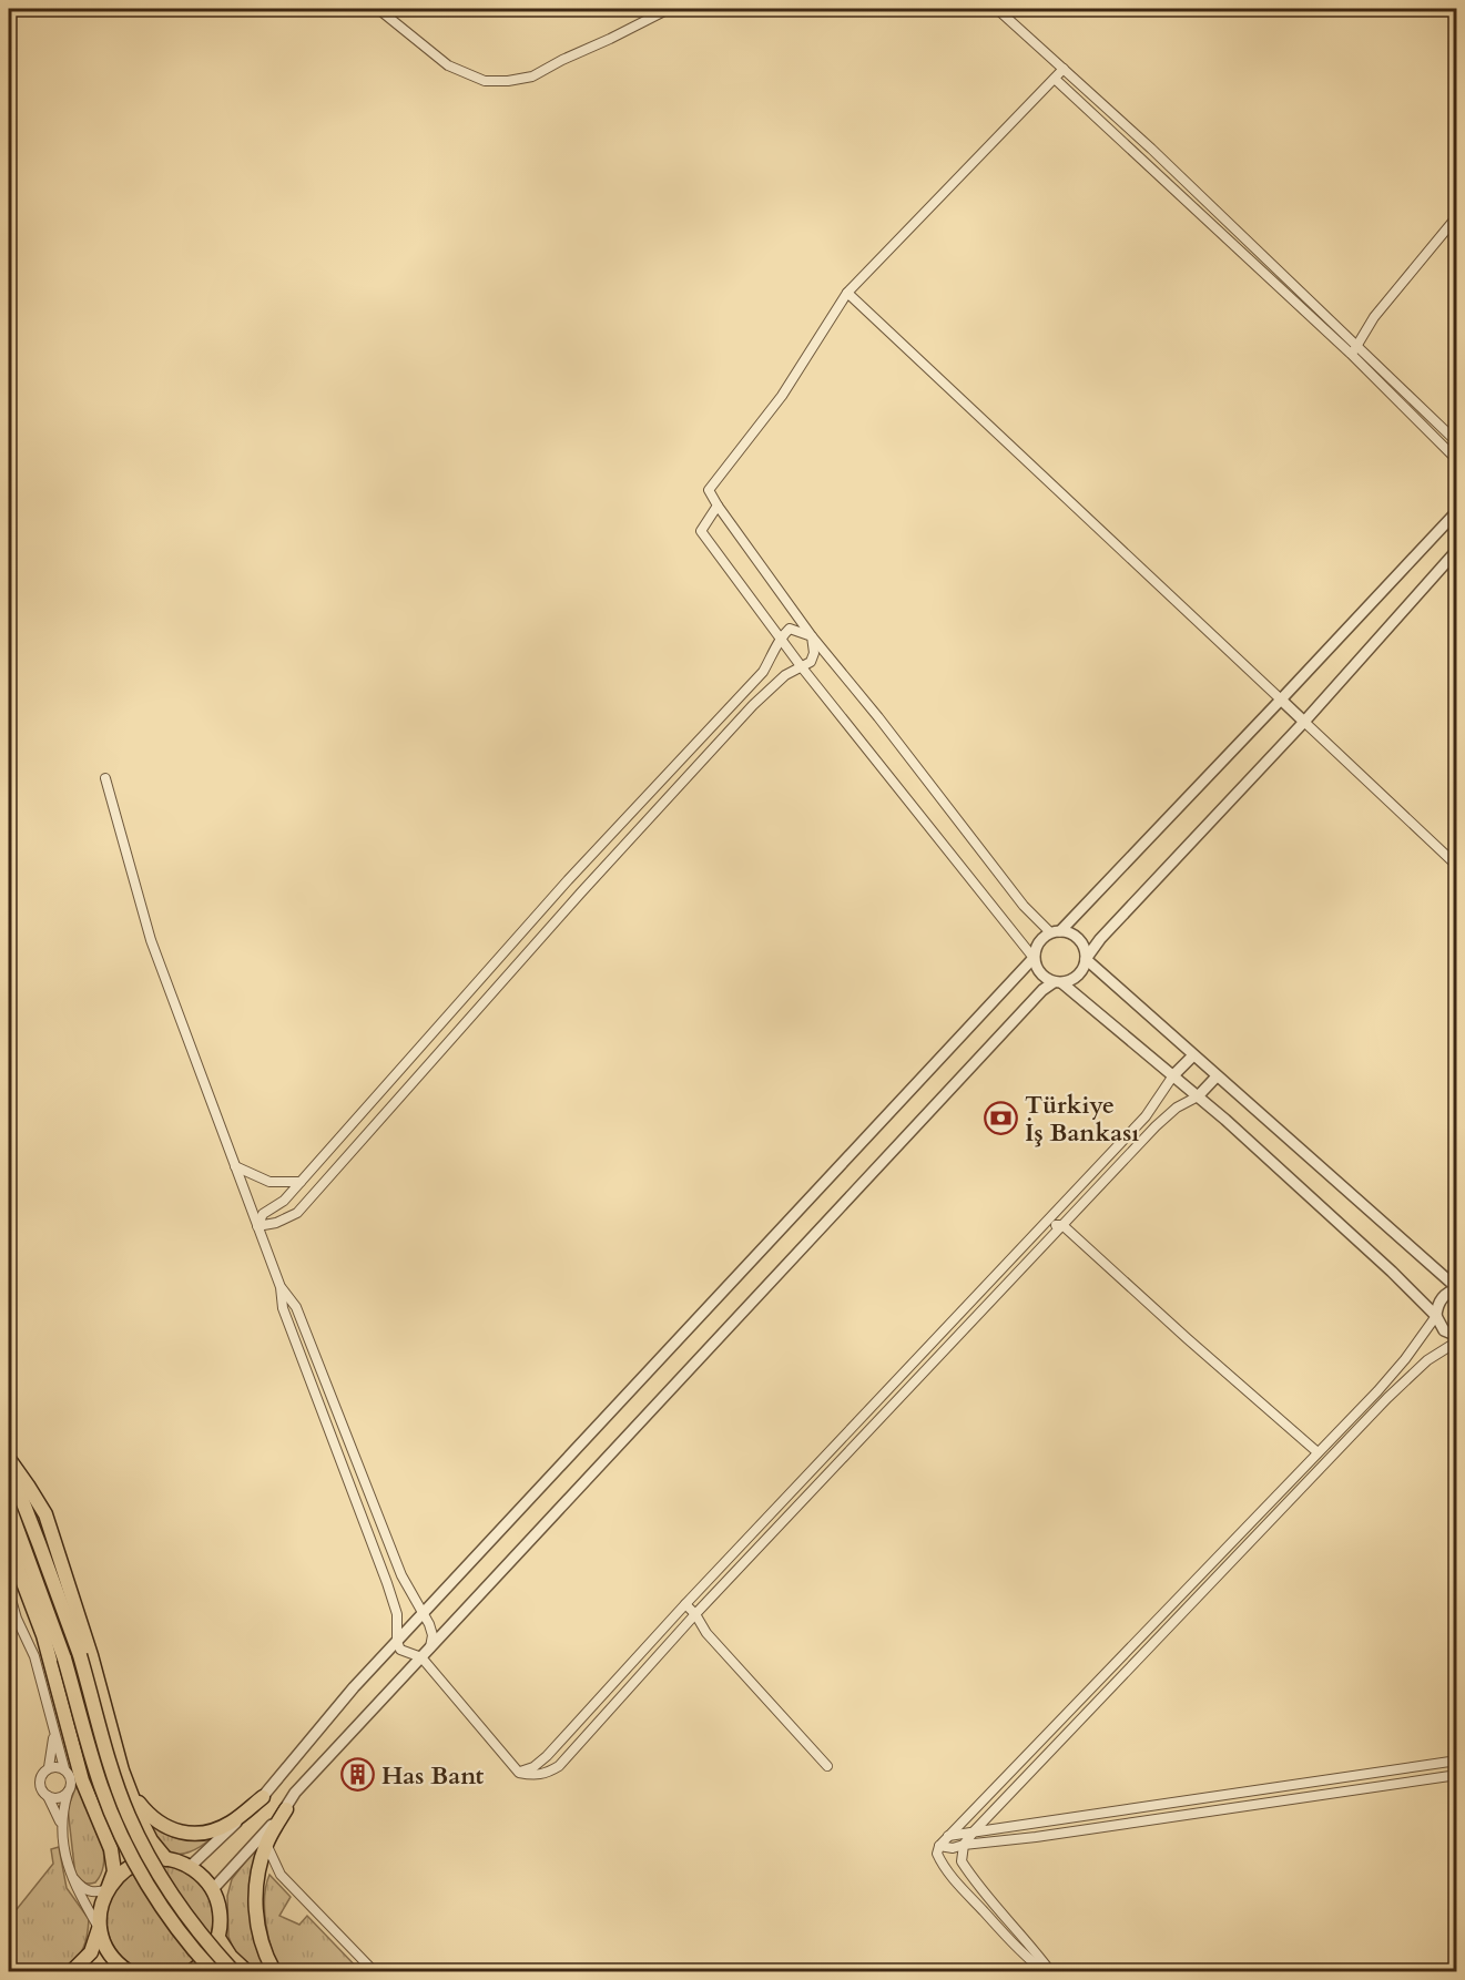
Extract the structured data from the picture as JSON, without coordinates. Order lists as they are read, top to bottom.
{
  "places": {
    "bank": ["Türkiye İş Bankası"],
    "building": ["Has Bant"]
  }
}
